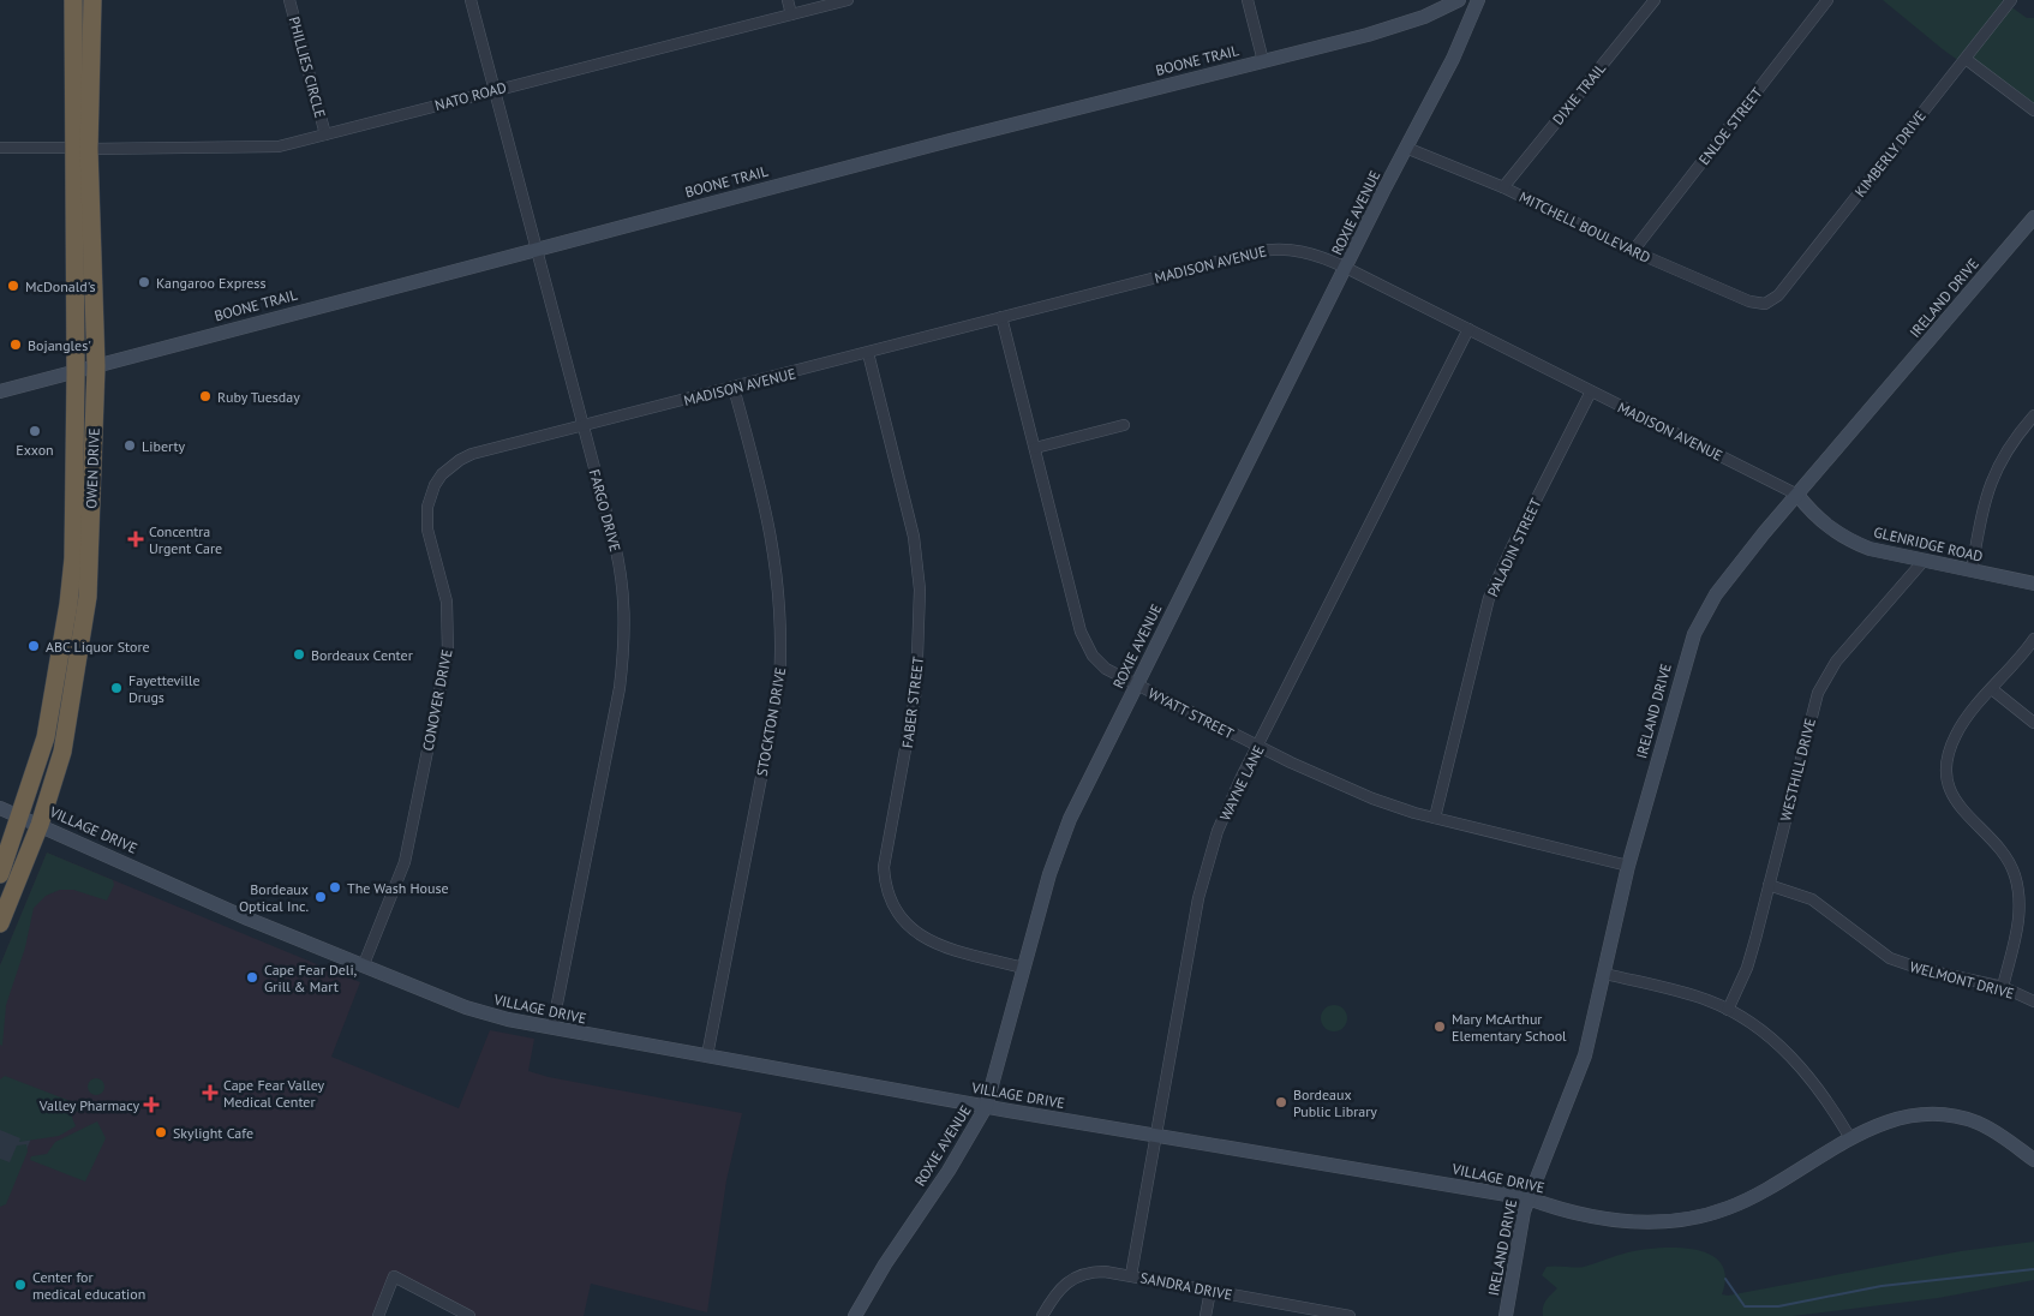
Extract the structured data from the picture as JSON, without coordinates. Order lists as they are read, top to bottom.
{
  "streets": {
    "highway": ["OWEN DRIVE"],
    "street": [
      "BOONE TRAIL",
      "PHILLIES CIRCLE",
      "DIXIE TRAIL",
      "NATO ROAD",
      "ENLOE STREET",
      "KIMBERLY DRIVE",
      "ROXIE AVENUE",
      "MITCHELL BOULEVARD",
      "MADISON AVENUE",
      "IRELAND DRIVE",
      "FARGO DRIVE",
      "GLENRIDGE ROAD",
      "PALADIN STREET",
      "CONOVER DRIVE",
      "FABER STREET",
      "WYATT STREET",
      "STOCKTON DRIVE",
      "WESTHILL DRIVE",
      "WAYNE LANE",
      "VILLAGE DRIVE",
      "WELMONT DRIVE",
      "SANDRA DRIVE"
    ]
  },
  "crossings": [
    ["BOONE TRAIL", "OWEN DRIVE"],
    ["BOONE TRAIL", "FARGO DRIVE"],
    ["PHILLIES CIRCLE", "NATO ROAD"],
    ["DIXIE TRAIL", "MITCHELL BOULEVARD"],
    ["NATO ROAD", "OWEN DRIVE"],
    ["NATO ROAD", "FARGO DRIVE"],
    ["ENLOE STREET", "MITCHELL BOULEVARD"],
    ["KIMBERLY DRIVE", "MITCHELL BOULEVARD"],
    ["ROXIE AVENUE", "MITCHELL BOULEVARD"],
    ["ROXIE AVENUE", "MADISON AVENUE"],
    ["ROXIE AVENUE", "FABER STREET"],
    ["ROXIE AVENUE", "WYATT STREET"],
    ["ROXIE AVENUE", "VILLAGE DRIVE"],
    ["MADISON AVENUE", "IRELAND DRIVE"],
    ["MADISON AVENUE", "FARGO DRIVE"],
    ["MADISON AVENUE", "GLENRIDGE ROAD"],
    ["MADISON AVENUE", "PALADIN STREET"],
    ["MADISON AVENUE", "CONOVER DRIVE"],
    ["MADISON AVENUE", "FABER STREET"],
    ["MADISON AVENUE", "WYATT STREET"],
    ["MADISON AVENUE", "STOCKTON DRIVE"],
    ["MADISON AVENUE", "WAYNE LANE"],
    ["IRELAND DRIVE", "GLENRIDGE ROAD"],
    ["IRELAND DRIVE", "WYATT STREET"],
    ["IRELAND DRIVE", "VILLAGE DRIVE"],
    ["OWEN DRIVE", "VILLAGE DRIVE"],
    ["FARGO DRIVE", "CONOVER DRIVE"],
    ["FARGO DRIVE", "VILLAGE DRIVE"],
    ["GLENRIDGE ROAD", "WESTHILL DRIVE"],
    ["PALADIN STREET", "WYATT STREET"],
    ["CONOVER DRIVE", "VILLAGE DRIVE"],
    ["WYATT STREET", "WAYNE LANE"],
    ["STOCKTON DRIVE", "VILLAGE DRIVE"],
    ["WESTHILL DRIVE", "WELMONT DRIVE"],
    ["WAYNE LANE", "VILLAGE DRIVE"],
    ["WAYNE LANE", "SANDRA DRIVE"]
  ],
  "places": {
    "other": [
      "Kangaroo Express",
      "McDonald's",
      "Bojangles'",
      "Ruby Tuesday",
      "Exxon",
      "Liberty",
      "ABC Liquor Store",
      "Bordeaux Center",
      "Fayetteville Drugs",
      "The Wash House",
      "Bordeaux Optical Inc.",
      "Cape Fear Deli, Grill & Mart",
      "Mary McArthur Elementary School",
      "Bordeaux Public Library",
      "Skylight Cafe",
      "Center for medical education"
    ],
    "health": ["Concentra Urgent Care", "Cape Fear Valley Medical Center", "Valley Pharmacy"]
  }
}
